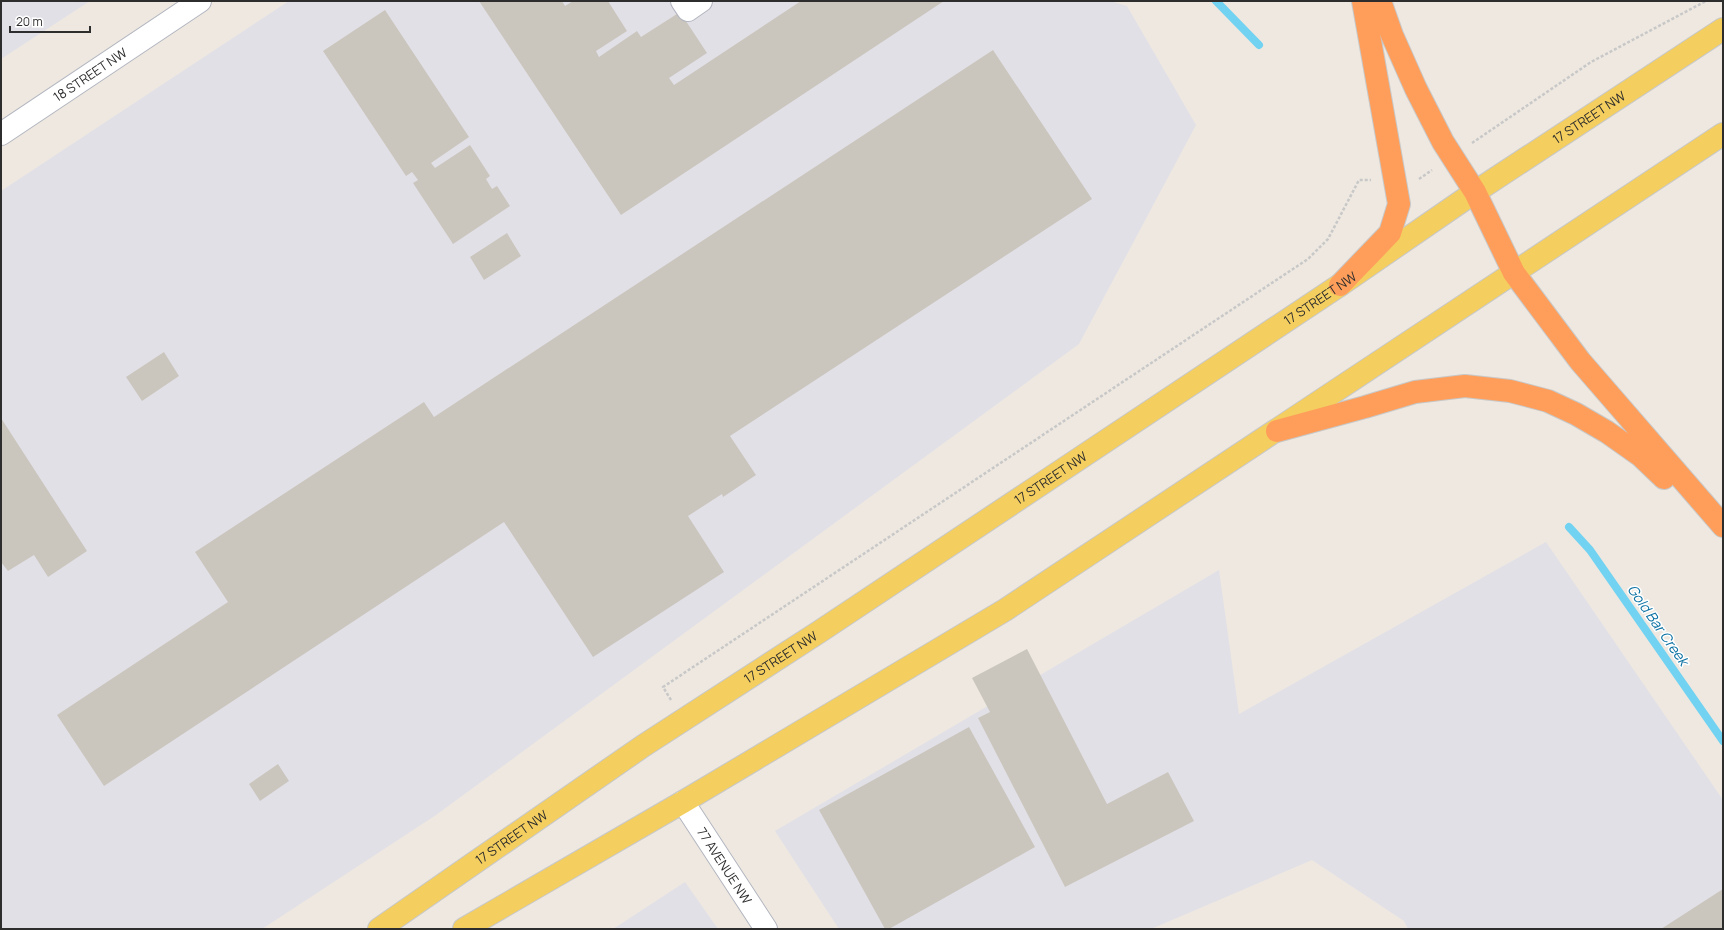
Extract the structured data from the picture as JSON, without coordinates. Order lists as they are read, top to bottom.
{
  "streets": {
    "main road": ["17 STREET NW"],
    "street": ["18 STREET NW", "77 AVENUE NW"]
  },
  "water": ["Gold Bar Creek"],
  "scale_bar": "20 m"
}
